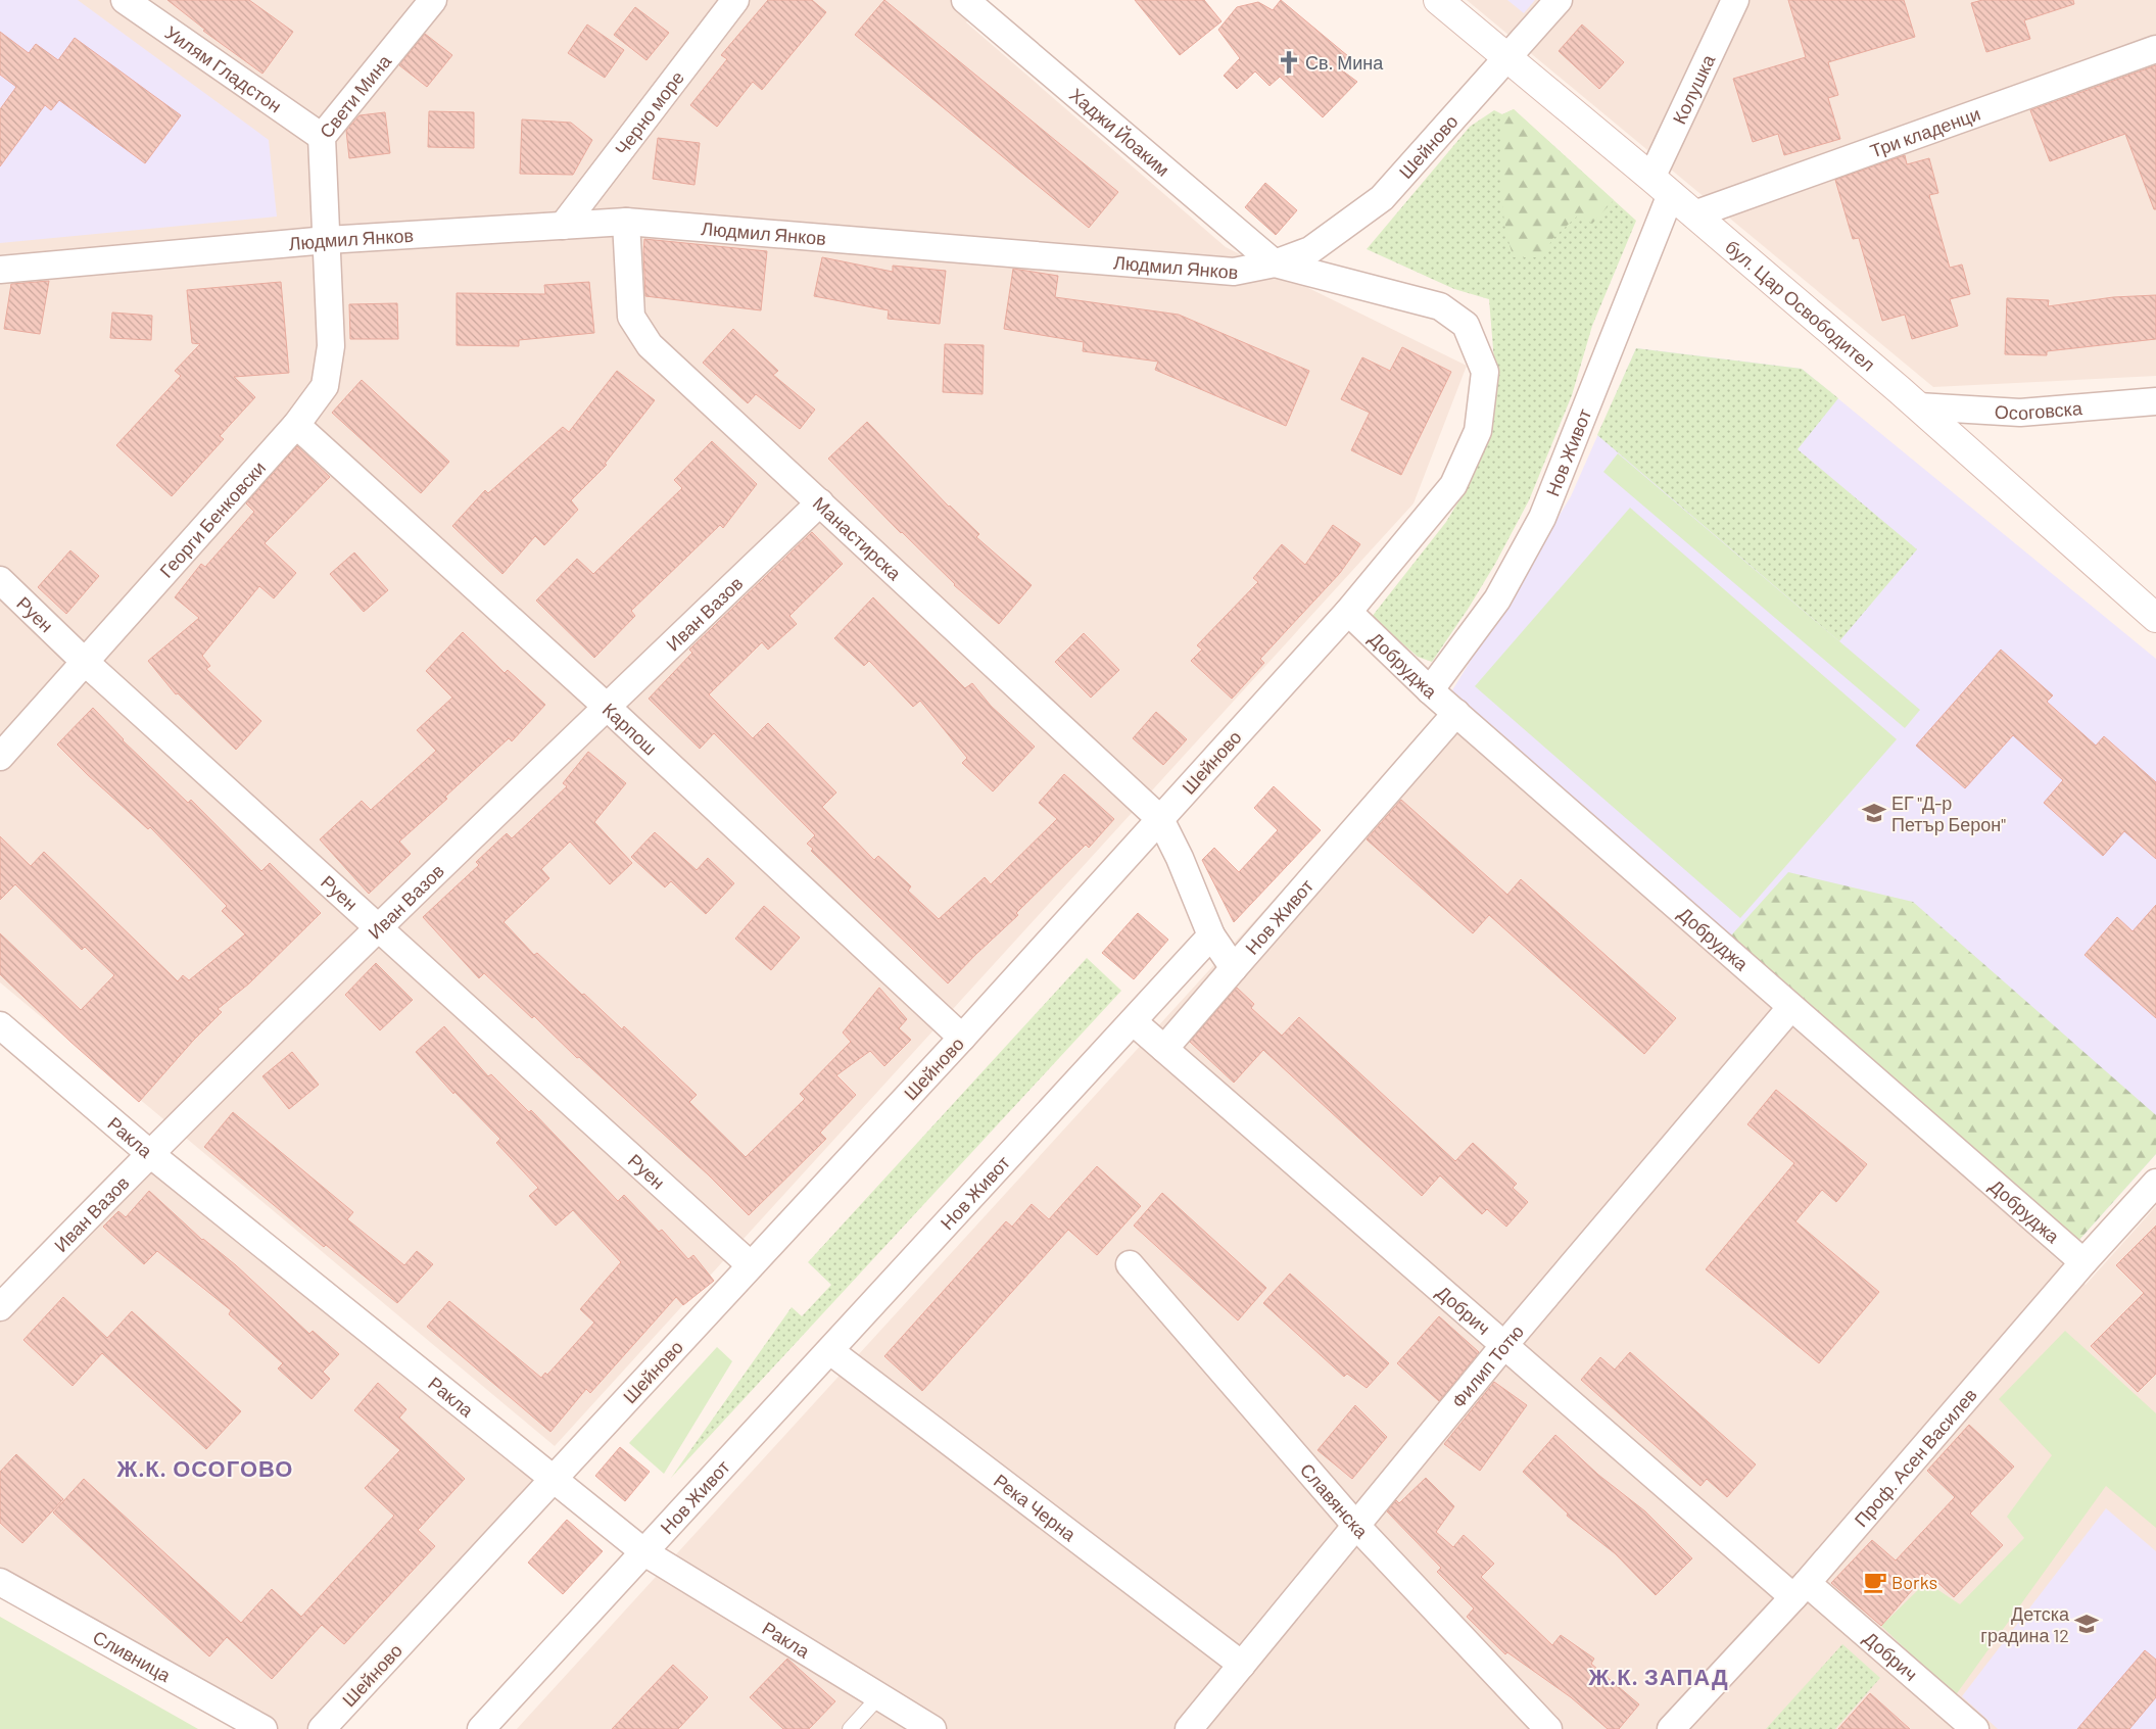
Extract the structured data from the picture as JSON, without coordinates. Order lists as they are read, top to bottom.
{
  "streets": {
    "main road": ["бул. Цар Освободител"],
    "street": [
      "Уилям Гладстон",
      "Колушка",
      "Свети Мина",
      "Черно море",
      "Хаджи Йоаким",
      "Три кладенци",
      "Шейново",
      "Людмил Янков",
      "Осоговска",
      "Нов Живот",
      "Георги Бенковски",
      "Манастирска",
      "Руен",
      "Иван Вазов",
      "Добруджа",
      "Карпош",
      "Ракла",
      "Добрич",
      "Филип Тотю",
      "Проф. Асен Василев",
      "Славянска",
      "Река Черна",
      "Сливница"
    ]
  },
  "crossings": [
    ["Уилям Гладстон", "Свети Мина"],
    ["Колушка", "бул. Цар Освободител"],
    ["Колушка", "Нов Живот"],
    ["Свети Мина", "Людмил Янков"],
    ["Свети Мина", "Георги Бенковски"],
    ["Черно море", "Людмил Янков"],
    ["Хаджи Йоаким", "Шейново"],
    ["Хаджи Йоаким", "Людмил Янков"],
    ["Три кладенци", "бул. Цар Освободител"],
    ["Шейново", "Людмил Янков"],
    ["Шейново", "бул. Цар Освободител"],
    ["Шейново", "Манастирска"],
    ["Шейново", "Руен"],
    ["Шейново", "Добруджа"],
    ["Шейново", "Карпош"],
    ["Шейново", "Ракла"],
    ["Людмил Янков", "Георги Бенковски"],
    ["Людмил Янков", "Манастирска"],
    ["бул. Цар Освободител", "Осоговска"],
    ["бул. Цар Освободител", "Нов Живот"],
    ["Нов Живот", "Добруджа"],
    ["Нов Живот", "Ракла"],
    ["Нов Живот", "Добрич"],
    ["Нов Живот", "Река Черна"],
    ["Георги Бенковски", "Руен"],
    ["Георги Бенковски", "Карпош"],
    ["Манастирска", "Иван Вазов"],
    ["Руен", "Иван Вазов"],
    ["Иван Вазов", "Карпош"],
    ["Иван Вазов", "Ракла"],
    ["Добруджа", "Филип Тотю"],
    ["Добруджа", "Проф. Асен Василев"],
    ["Добрич", "Филип Тотю"],
    ["Добрич", "Проф. Асен Василев"],
    ["Филип Тотю", "Славянска"],
    ["Филип Тотю", "Река Черна"]
  ],
  "districts": ["Ж.К. ОСОГОВО", "Ж.К. ЗАПАД"],
  "places": {
    "church": ["Св. Мина"],
    "school or university": ["ЕГ \"Д-р Петър Берон\"", "Детска градина 12"],
    "cafe": ["Borks"]
  }
}
